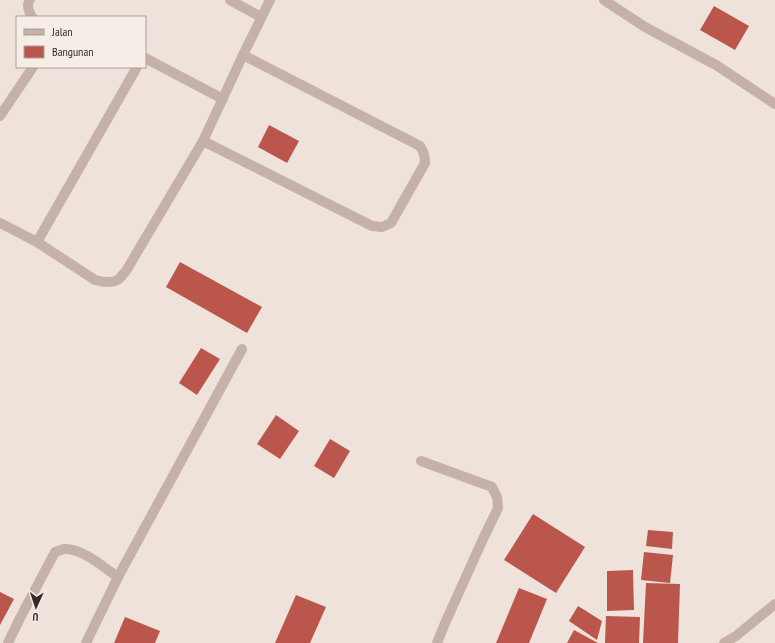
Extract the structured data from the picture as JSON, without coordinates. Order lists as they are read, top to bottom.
{
  "legend": ["Jalan", "Bangunan"],
  "north": "bottom"
}
